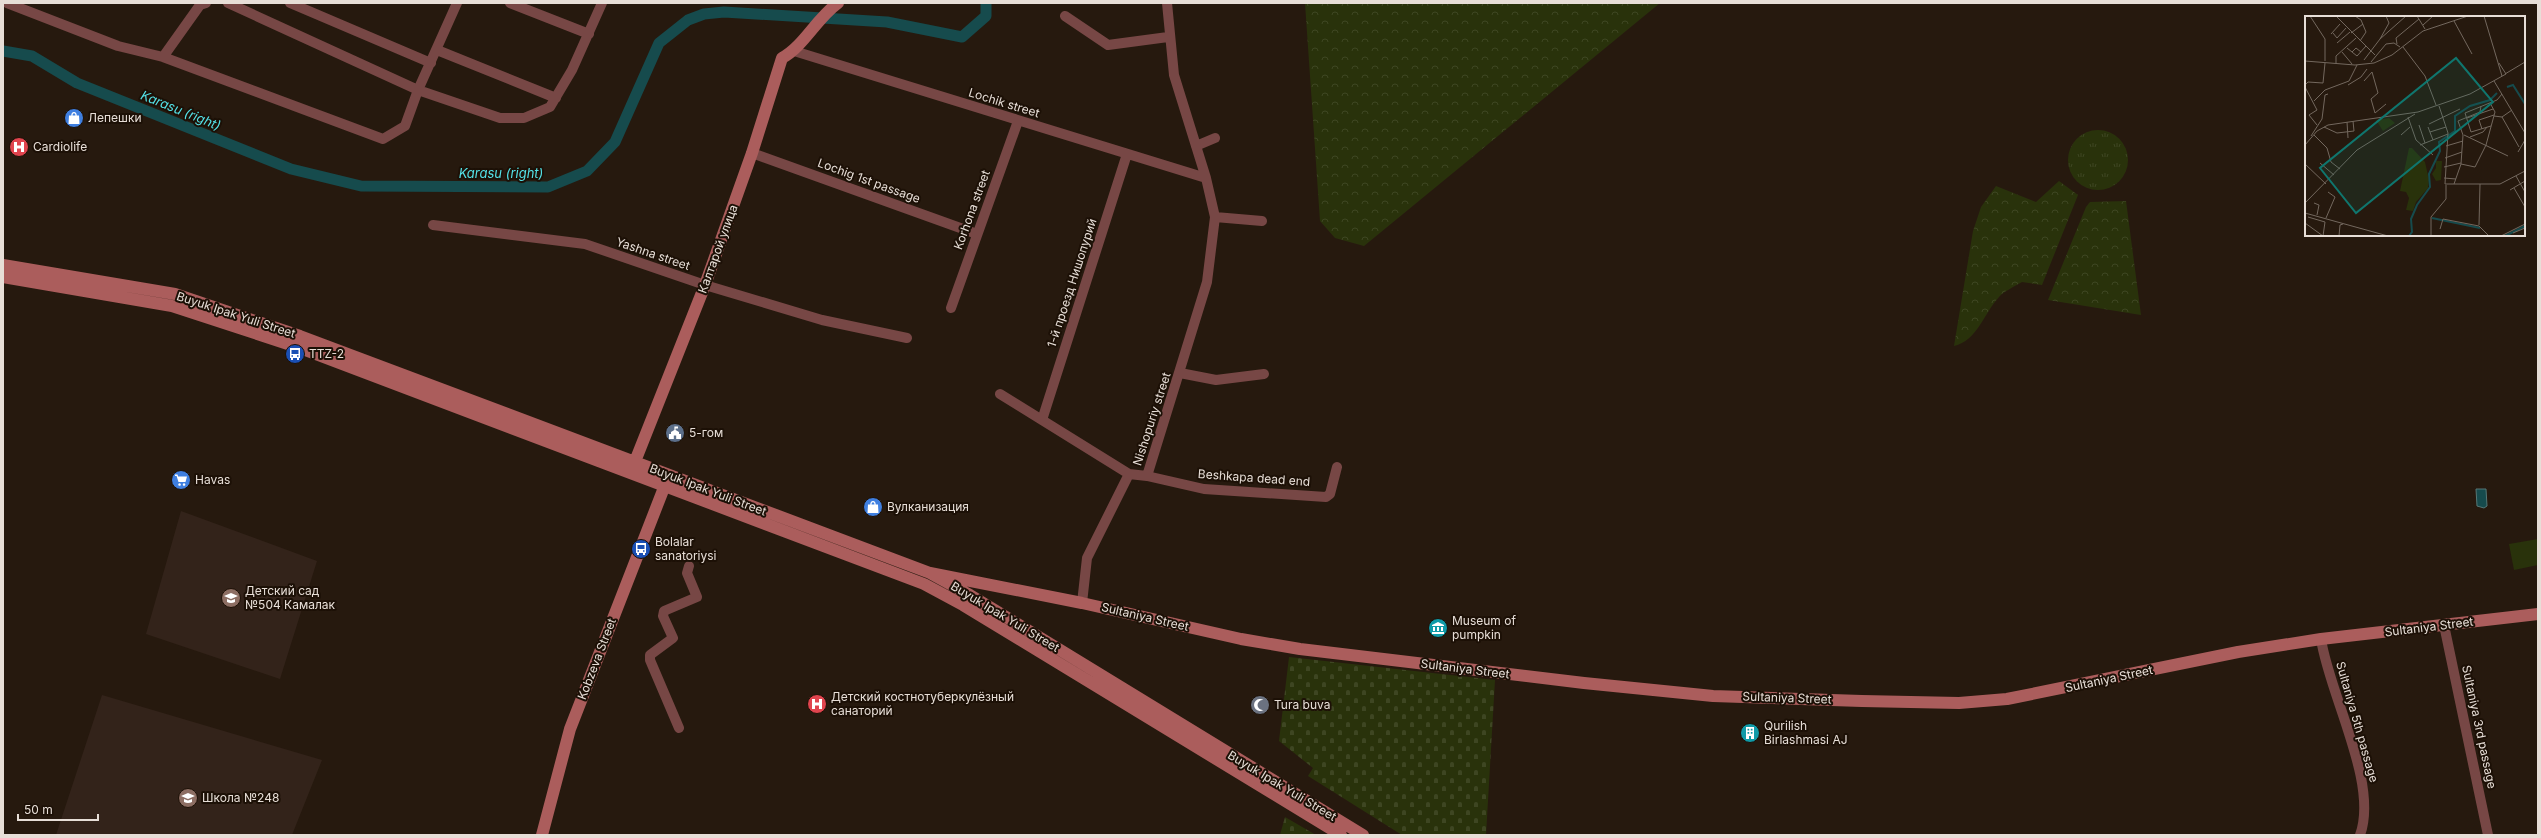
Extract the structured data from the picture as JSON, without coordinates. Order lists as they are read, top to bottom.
{
  "streets": {
    "main road": [
      "Калтарой улица",
      "Buyuk Ipak Yuli Street",
      "Sultаniya Street",
      "Kobzeva Street"
    ],
    "street": [
      "Lochik street",
      "Lochig 1st passage",
      "Korhona street",
      "Yashna street",
      "1-й проезд Нишопурий",
      "Nishopuriy street",
      "Beshkapa dead end",
      "Sultaniya 5th passage",
      "Sultaniya 3rd passage"
    ]
  },
  "crossings": [
    ["Lochik street", "Korhona street"],
    ["Lochik street", "Калтарой улица"],
    ["Lochik street", "1-й проезд Нишопурий"],
    ["Lochik street", "Nishopuriy street"],
    ["Lochig 1st passage", "Korhona street"],
    ["Lochig 1st passage", "Калтарой улица"],
    ["Калтарой улица", "Yashna street"],
    ["Калтарой улица", "Buyuk Ipak Yuli Street"],
    ["Buyuk Ipak Yuli Street", "Sultаniya Street"],
    ["Buyuk Ipak Yuli Street", "Kobzeva Street"],
    ["Nishopuriy street", "Beshkapa dead end"],
    ["Nishopuriy street", "Sultаniya Street"],
    ["Sultаniya Street", "Sultaniya 5th passage"],
    ["Sultаniya Street", "Sultaniya 3rd passage"]
  ],
  "water": ["Karasu (right)"],
  "places": {
    "shop": ["Лепешки", "Вулканизация"],
    "hospital": ["Cardiolife", "Детский костнотуберкулёзный санаторий"],
    "bus stop": ["TTZ-2", "Bolalar sanatoriysi"],
    "public building": ["5-гом"],
    "supermarket": ["Havas"],
    "school or university": ["Детский сад №504 Камалак", "Школа №248"],
    "museum": ["Museum of pumpkin"],
    "mosque": ["Tura buva"],
    "building": ["Qurilish Birlashmasi AJ"]
  },
  "scale_bar": "50 m"
}
